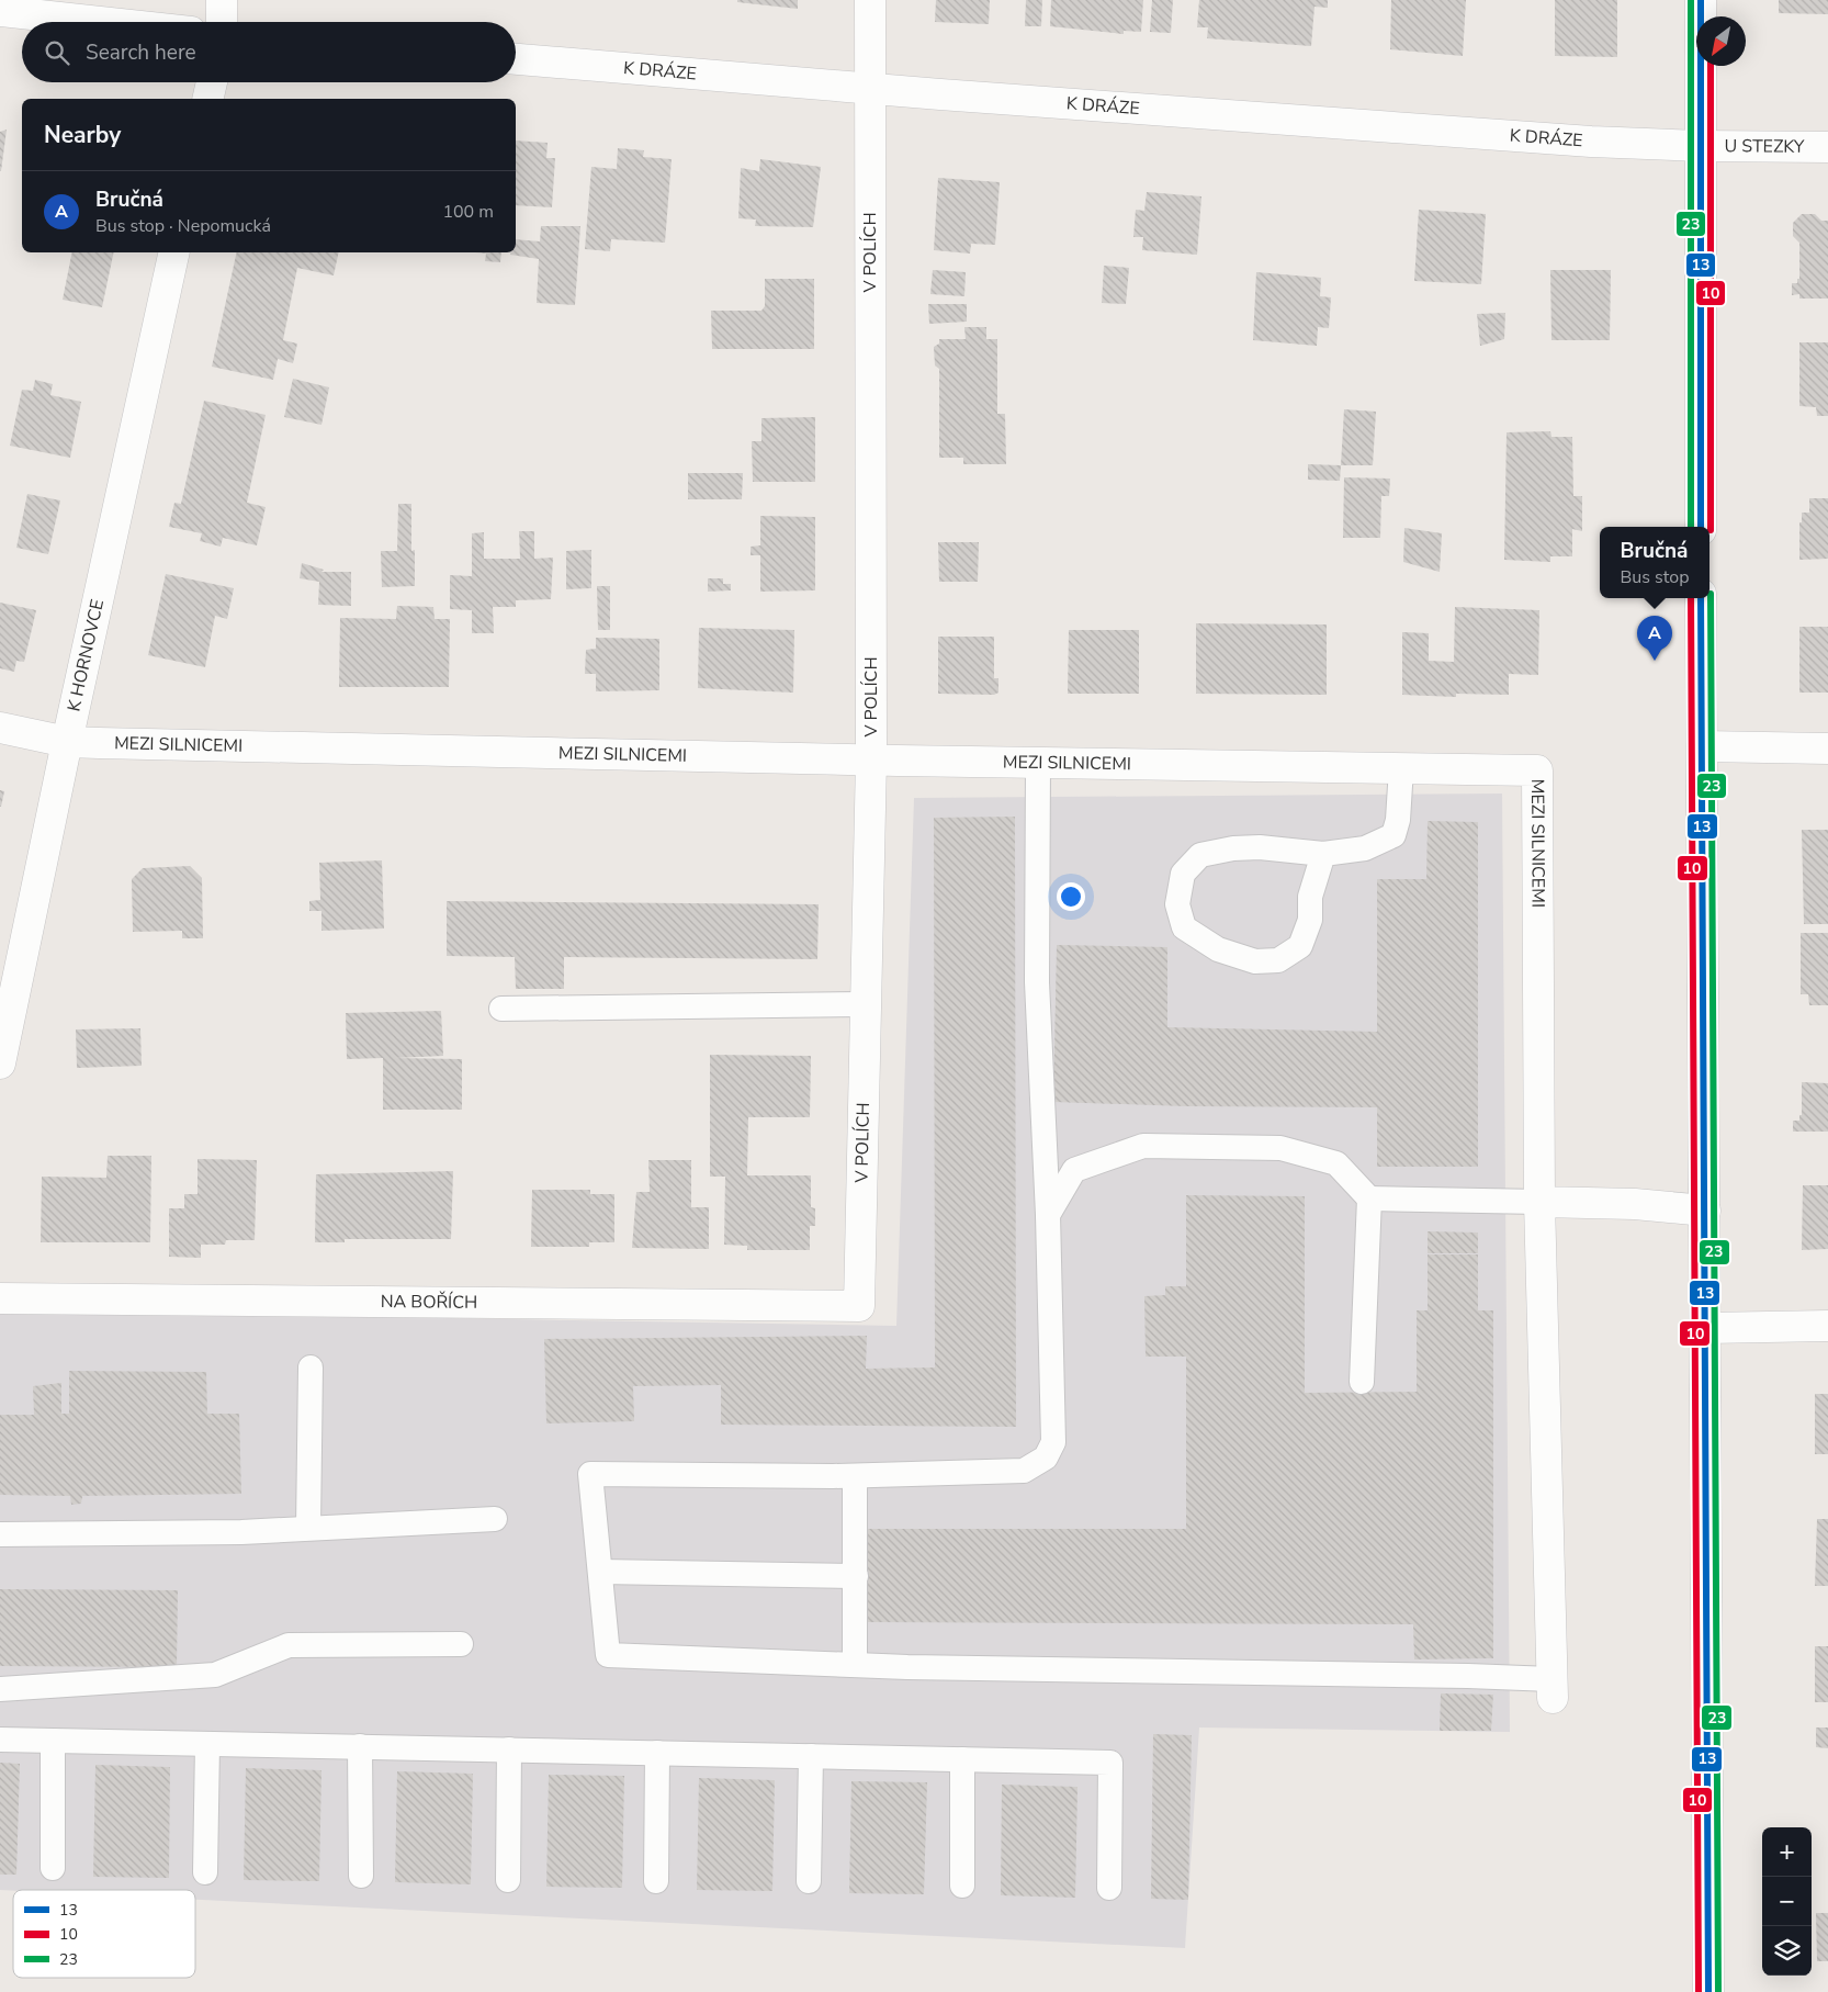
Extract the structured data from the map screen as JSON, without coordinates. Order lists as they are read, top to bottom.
{
  "streets": {
    "street": [
      "K DRÁZE",
      "U STEZKY",
      "V POLÍCH",
      "K HORNOVCE",
      "MEZI SILNICEMI",
      "NA BOŘÍCH"
    ]
  },
  "crossings": [
    ["K DRÁZE", "U STEZKY"],
    ["K DRÁZE", "V POLÍCH"],
    ["V POLÍCH", "MEZI SILNICEMI"],
    ["V POLÍCH", "NA BOŘÍCH"],
    ["K HORNOVCE", "MEZI SILNICEMI"]
  ],
  "lines": ["transit line 13", "transit line 23", "transit line 10"],
  "legend": ["13", "10", "23"],
  "north": "bottom left",
  "page": {
    "search": "Search here",
    "heading": "Nearby",
    "list": [
      {
        "mark": "A",
        "name": "Bručná",
        "note": "Bus stop · Nepomucká",
        "value": "100 m"
      }
    ],
    "popup": ["Bručná", "Bus stop"],
    "pins": "A",
    "map_buttons": ["+", "−"]
  }
}
